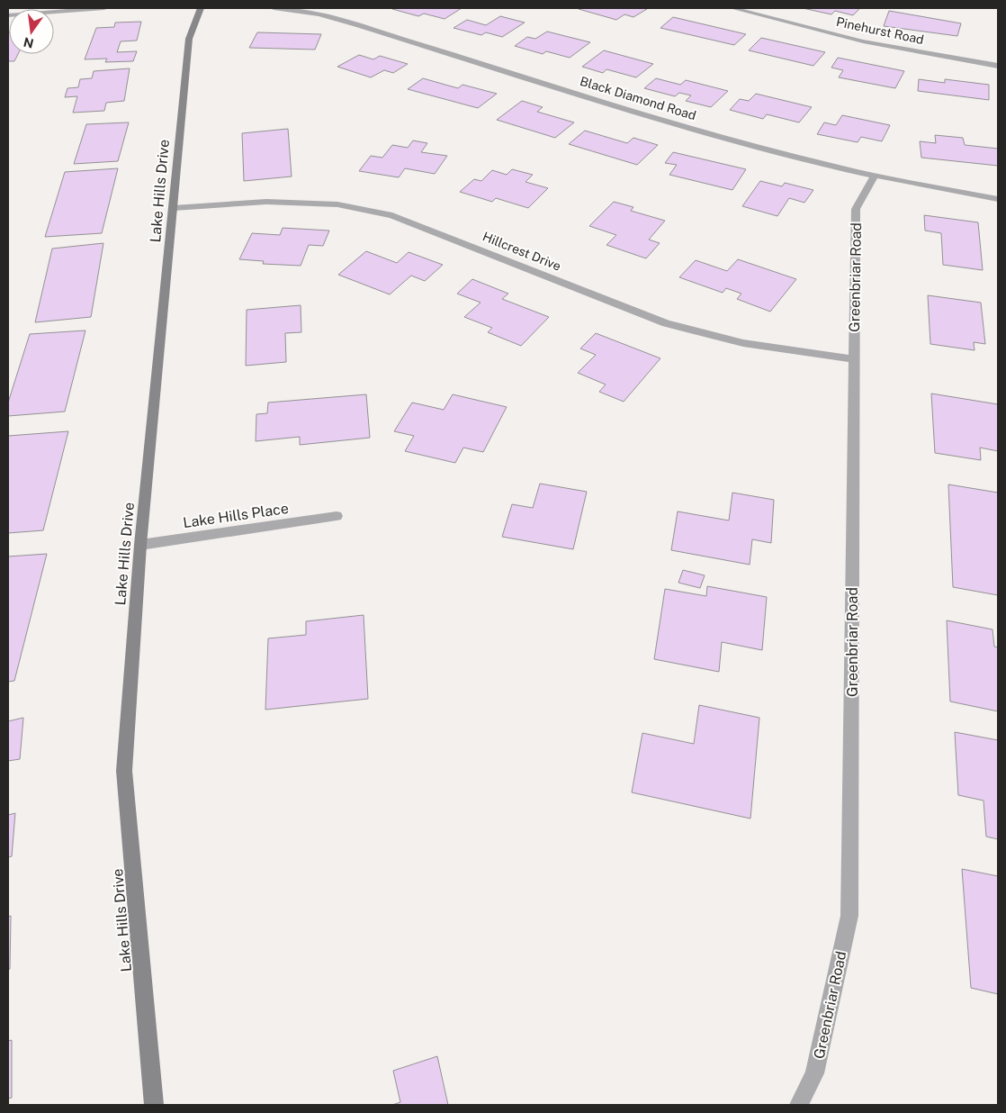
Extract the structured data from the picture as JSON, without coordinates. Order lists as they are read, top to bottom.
{
  "streets": {
    "street": [
      "Pinehurst Road",
      "Black Diamond Road",
      "Lake Hills Drive",
      "Hillcrest Drive",
      "Greenbriar Road",
      "Lake Hills Place"
    ]
  },
  "crossings": [
    ["Black Diamond Road", "Greenbriar Road"],
    ["Lake Hills Drive", "Hillcrest Drive"],
    ["Lake Hills Drive", "Lake Hills Place"],
    ["Hillcrest Drive", "Greenbriar Road"]
  ],
  "north": "bottom"
}
